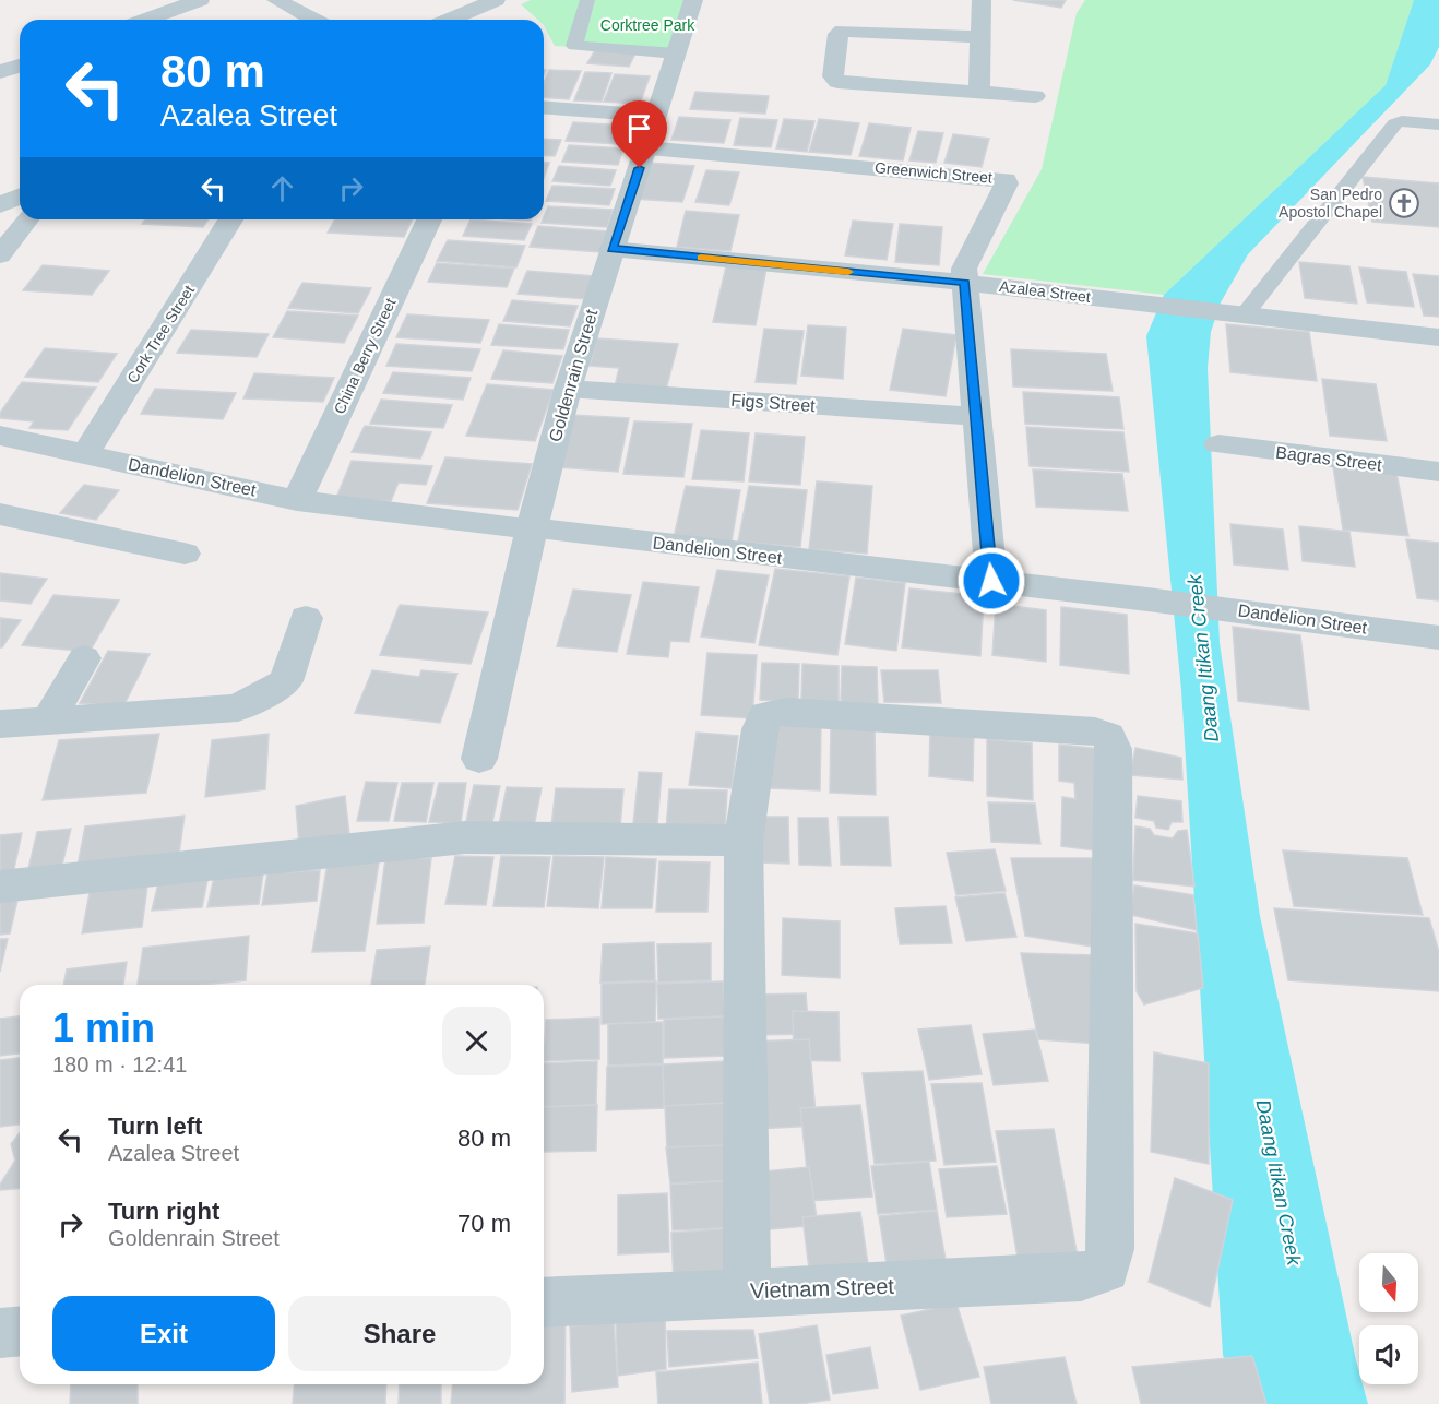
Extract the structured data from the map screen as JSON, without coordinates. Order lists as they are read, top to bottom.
{
  "streets": {
    "street": [
      "Greenwich Street",
      "Azalea Street",
      "Cork Tree Street",
      "China Berry Street",
      "Goldenrain Street",
      "Figs Street",
      "Bagras Street",
      "Dandelion Street",
      "Vietnam Street"
    ]
  },
  "crossings": [
    ["Greenwich Street", "Azalea Street"],
    ["Greenwich Street", "Goldenrain Street"],
    ["Greenwich Street", "Figs Street"],
    ["Greenwich Street", "Dandelion Street"],
    ["Azalea Street", "Goldenrain Street"],
    ["Cork Tree Street", "Dandelion Street"],
    ["China Berry Street", "Dandelion Street"],
    ["Goldenrain Street", "Figs Street"],
    ["Goldenrain Street", "Dandelion Street"]
  ],
  "water": ["Daang Itikan Creek"],
  "parks": ["Corktree Park"],
  "places": {
    "church": ["San Pedro Apostol Chapel"]
  },
  "north": "bottom",
  "page": {
    "turn": ["80 m", "Azalea Street"],
    "heading": ["1 min", "180 m · 12:41"],
    "list": [
      {
        "name": "Turn left",
        "note": "Azalea Street",
        "value": "80 m"
      },
      {
        "name": "Turn right",
        "note": "Goldenrain Street",
        "value": "70 m"
      }
    ],
    "buttons": ["Exit", "Share"]
  }
}
